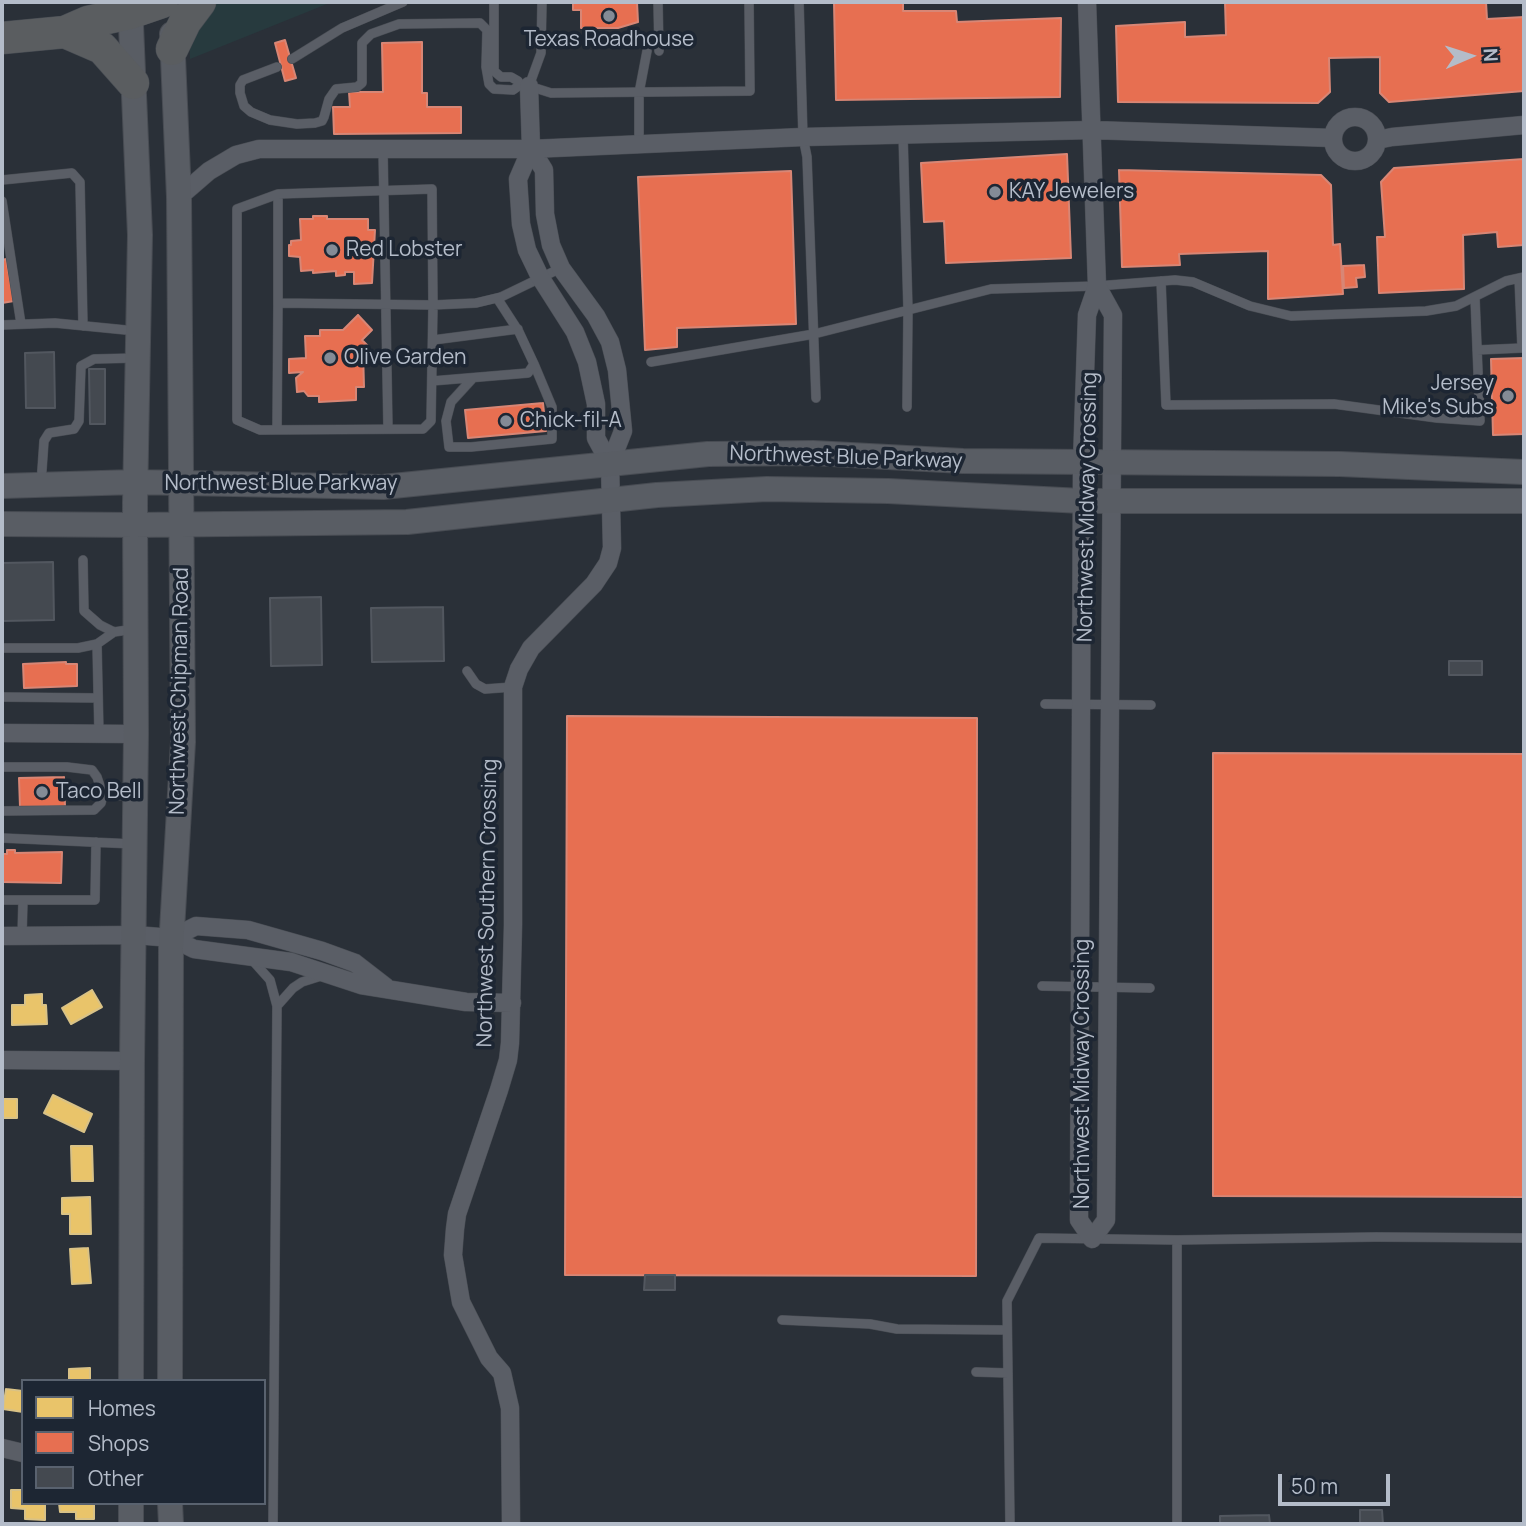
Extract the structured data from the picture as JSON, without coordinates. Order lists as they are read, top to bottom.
{
  "streets": {
    "street": [
      "Northwest Blue Parkway",
      "Northwest Midway Crossing",
      "Northwest Chipman Road",
      "Northwest Southern Crossing"
    ]
  },
  "crossings": [
    ["Northwest Blue Parkway", "Northwest Midway Crossing"],
    ["Northwest Blue Parkway", "Northwest Chipman Road"],
    ["Northwest Blue Parkway", "Northwest Southern Crossing"]
  ],
  "places": [
    "Texas Roadhouse",
    "KAY Jewelers",
    "Red Lobster",
    "Olive Garden",
    "Jersey Mike's Subs",
    "Chick-fil-A",
    "Taco Bell"
  ],
  "legend": ["Homes", "Shops", "Other"],
  "scale_bar": "50 m",
  "north": "right"
}
